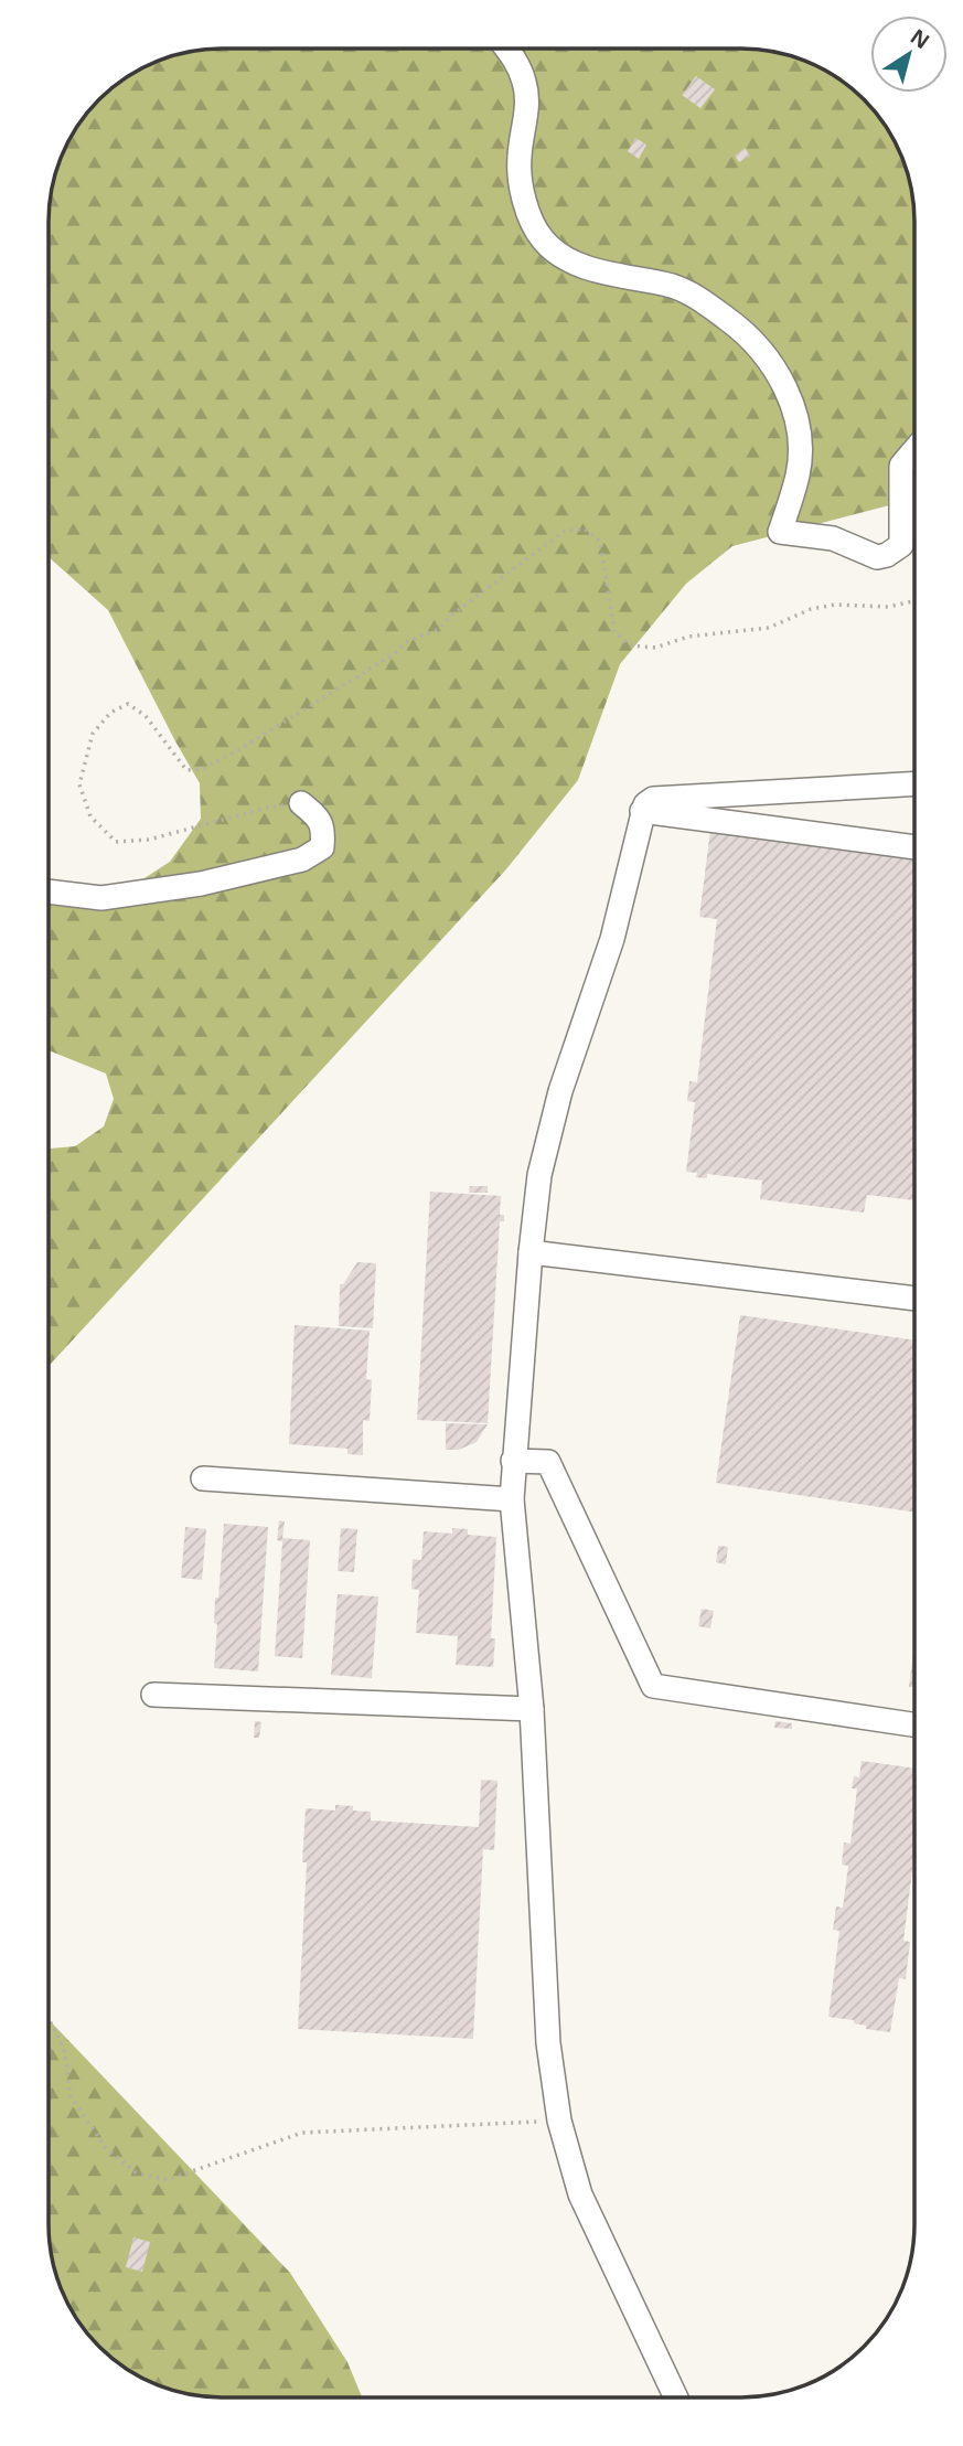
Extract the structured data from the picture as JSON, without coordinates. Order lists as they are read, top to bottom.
{
  "north": "top right"
}
